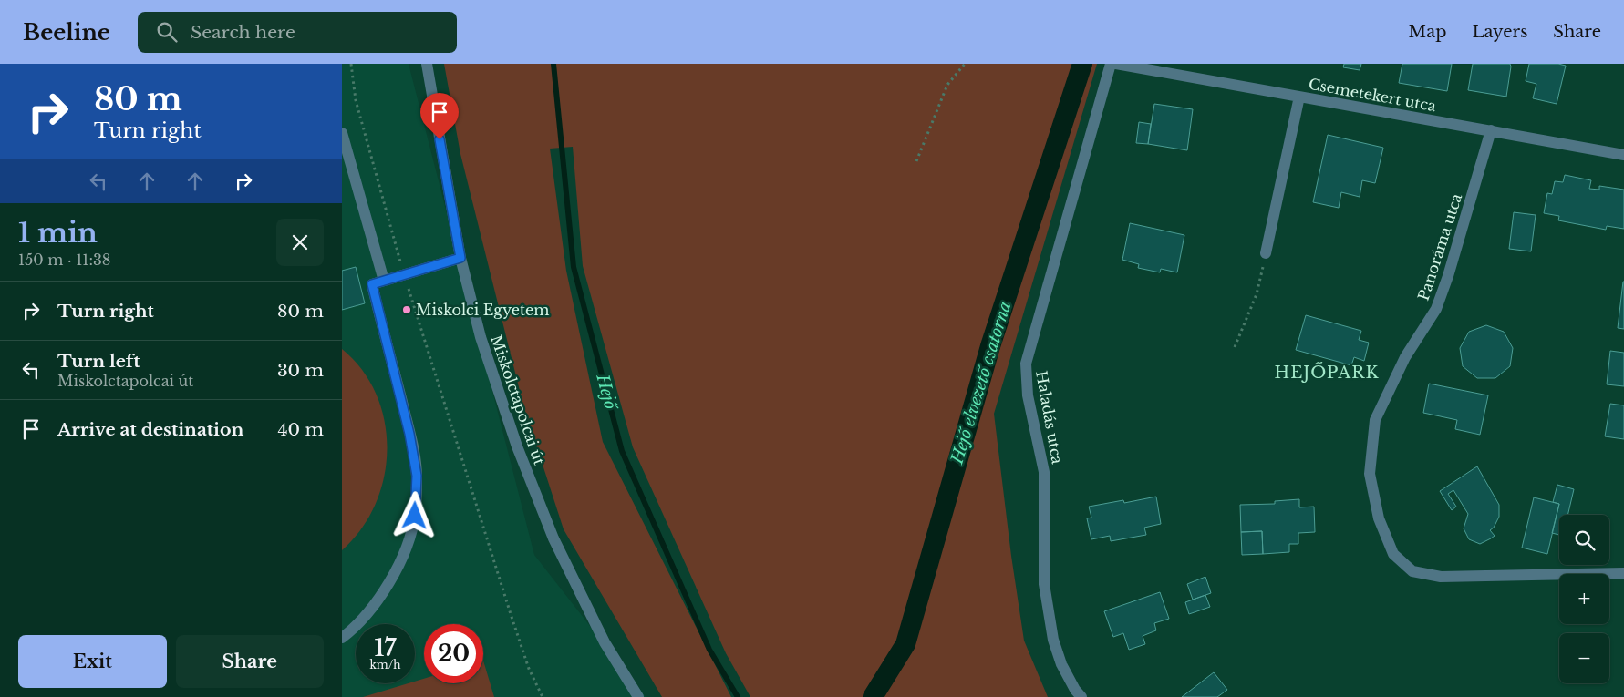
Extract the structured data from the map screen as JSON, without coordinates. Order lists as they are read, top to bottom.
{
  "streets": {
    "street": [
      "Csemetekert utca",
      "Panoráma utca",
      "Miskolctapolcai út",
      "Haladás utca"
    ]
  },
  "crossings": [
    ["Csemetekert utca", "Panoráma utca"]
  ],
  "districts": ["HEJŐPARK"],
  "water": ["Hejő elvezető csatorna", "Hejő"],
  "places": ["Miskolci Egyetem"],
  "page": {
    "header": "Beeline",
    "search": "Search here",
    "nav": ["Map", "Layers", "Share"],
    "turn": ["80 m", "Turn right"],
    "heading": ["1 min", "150 m · 11:38"],
    "list": [
      {
        "name": "Turn right",
        "value": "80 m"
      },
      {
        "name": "Turn left",
        "note": "Miskolctapolcai út",
        "value": "30 m"
      },
      {
        "name": "Arrive at destination",
        "value": "40 m"
      }
    ],
    "map_buttons": ["+", "−"],
    "speed": "17 km/h",
    "limit": "20",
    "buttons": ["Exit", "Share"]
  }
}
